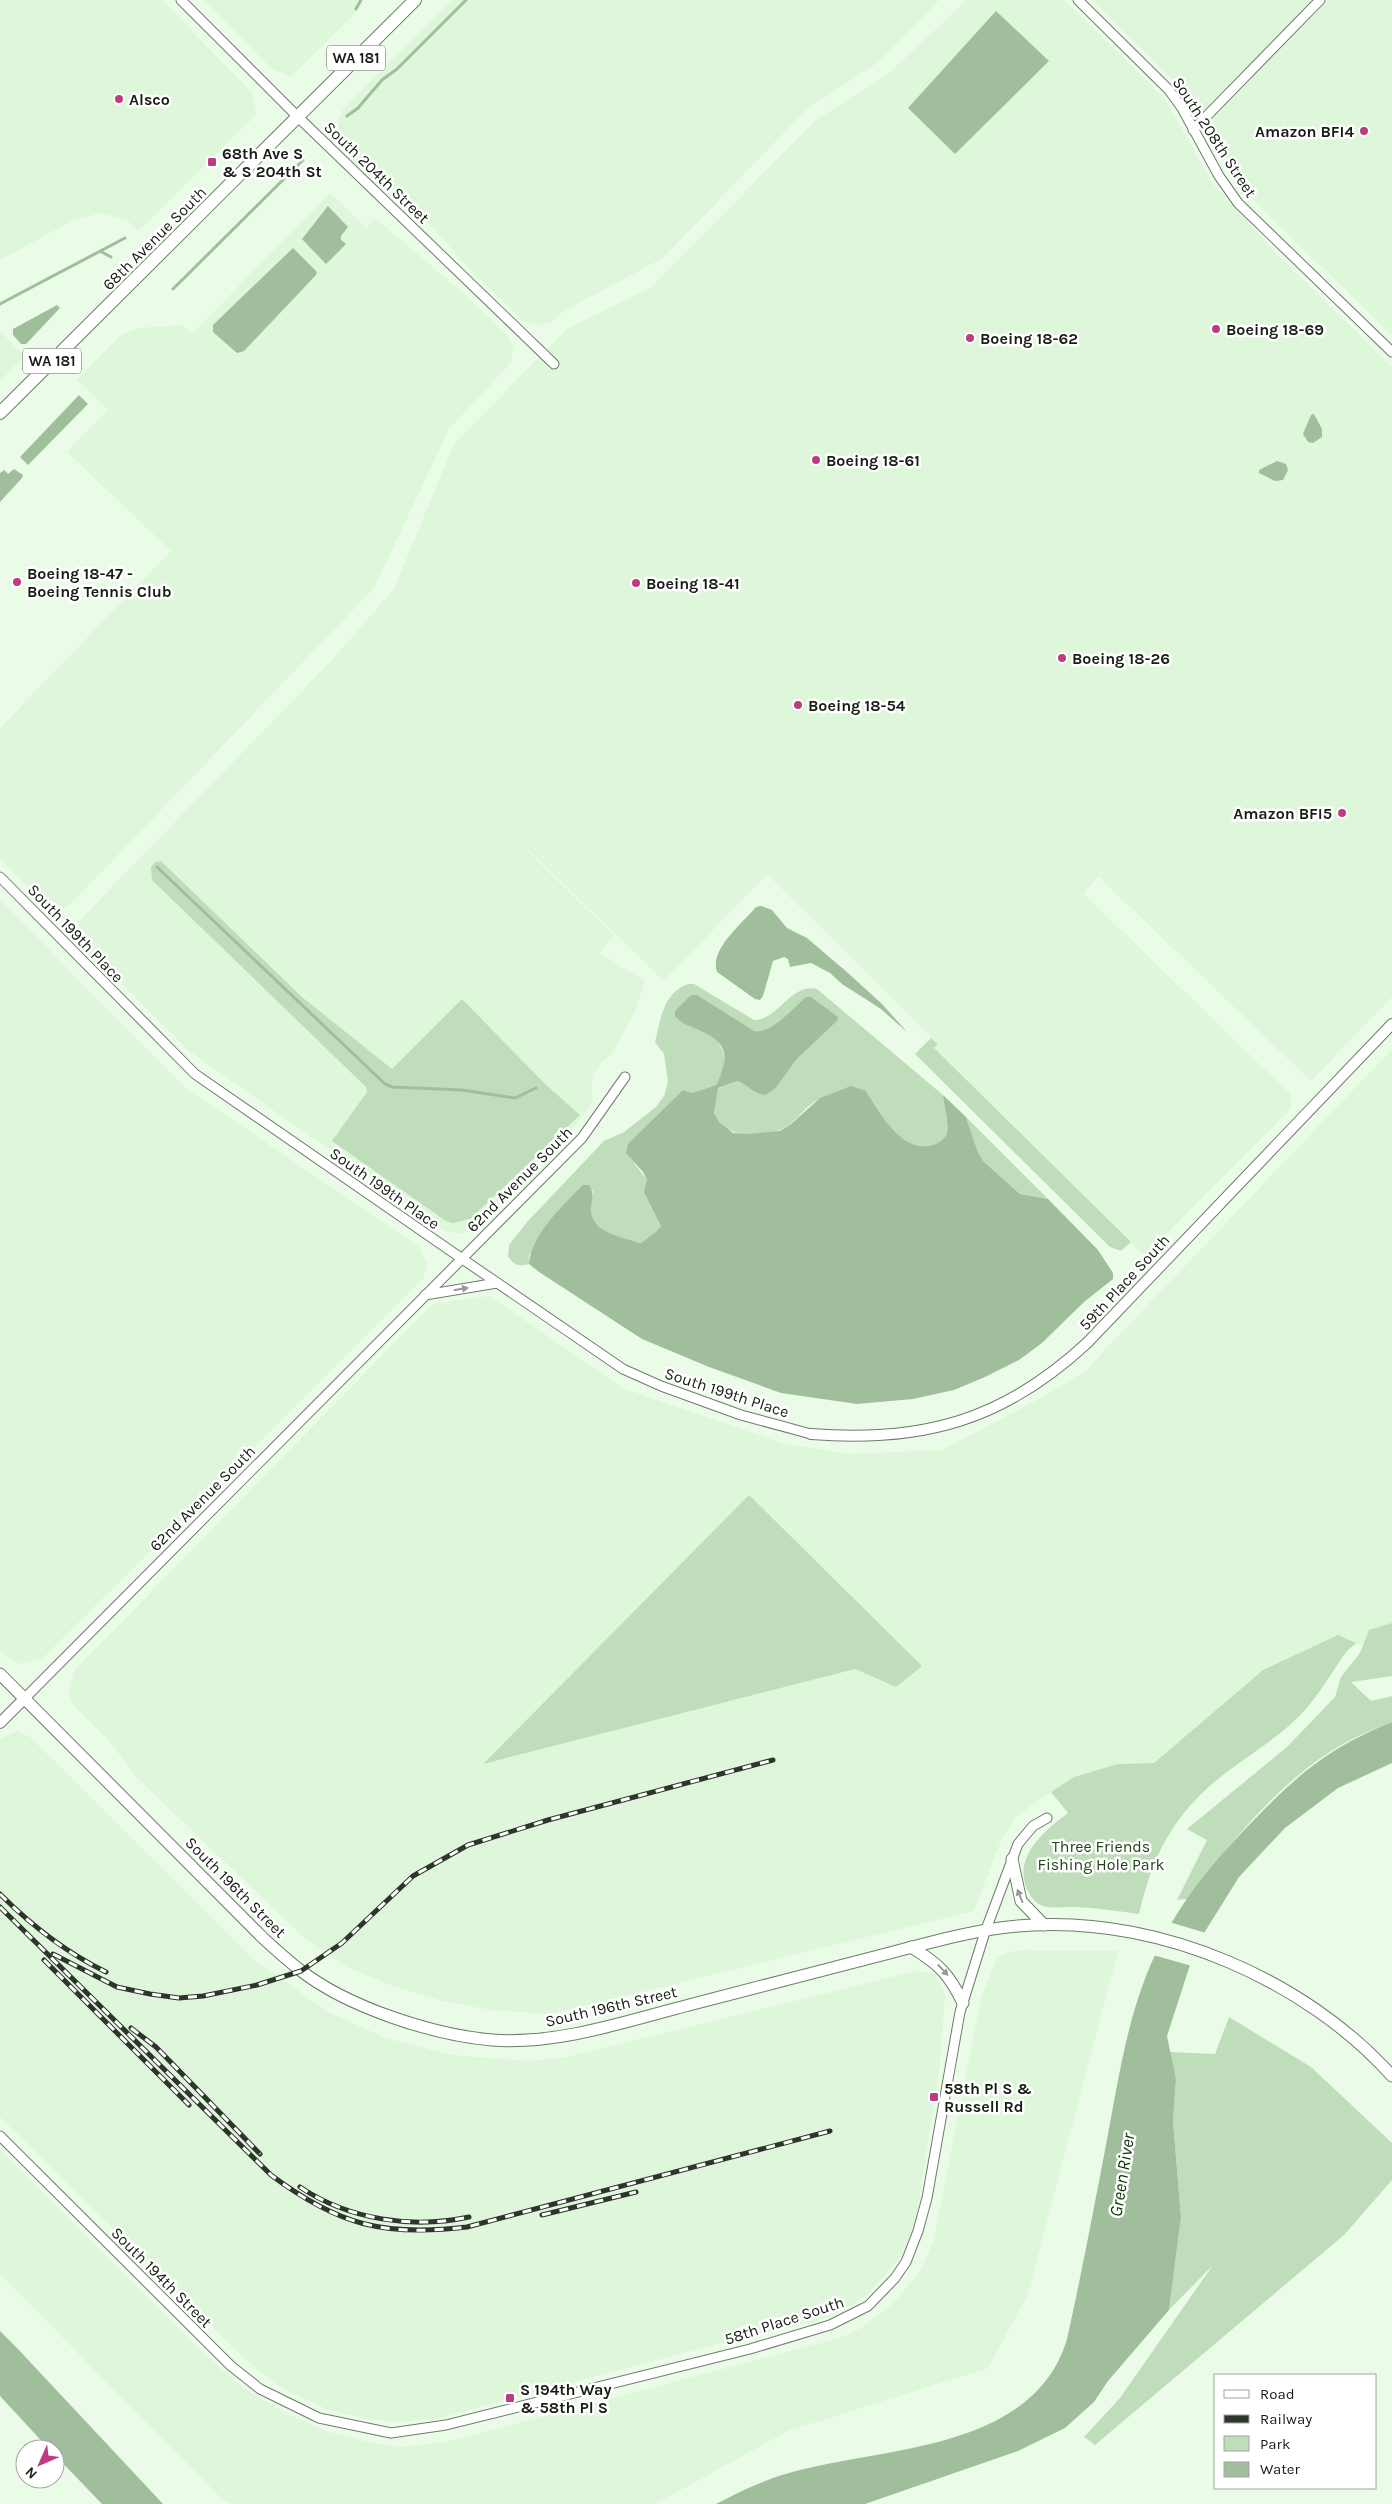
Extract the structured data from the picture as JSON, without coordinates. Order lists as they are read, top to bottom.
{
  "streets": {
    "main road": ["WA 181", "68th Avenue South", "South 196th Street"],
    "street": [
      "South 208th Street",
      "South 204th Street",
      "South 199th Place",
      "62nd Avenue South",
      "59th Place South",
      "South 194th Street",
      "58th Place South"
    ]
  },
  "crossings": [
    ["South 204th Street", "68th Avenue South"],
    ["South 199th Place", "62nd Avenue South"],
    ["South 199th Place", "59th Place South"],
    ["62nd Avenue South", "South 196th Street"],
    ["South 196th Street", "58th Place South"],
    ["South 194th Street", "58th Place South"]
  ],
  "water": ["Green River"],
  "parks": ["Three Friends Fishing Hole Park"],
  "places": {
    "other": [
      "Alsco",
      "Amazon BFI4",
      "Boeing 18-69",
      "Boeing 18-62",
      "Boeing 18-61",
      "Boeing 18-47 - Boeing Tennis Club",
      "Boeing 18-41",
      "Boeing 18-26",
      "Boeing 18-54",
      "Amazon BFI5"
    ],
    "transit": ["68th Ave S & S 204th St", "58th Pl S & Russell Rd", "S 194th Way & 58th Pl S"]
  },
  "legend": [
    "Road",
    "Railway",
    "Park",
    "Water"
  ],
  "north": "bottom left"
}
